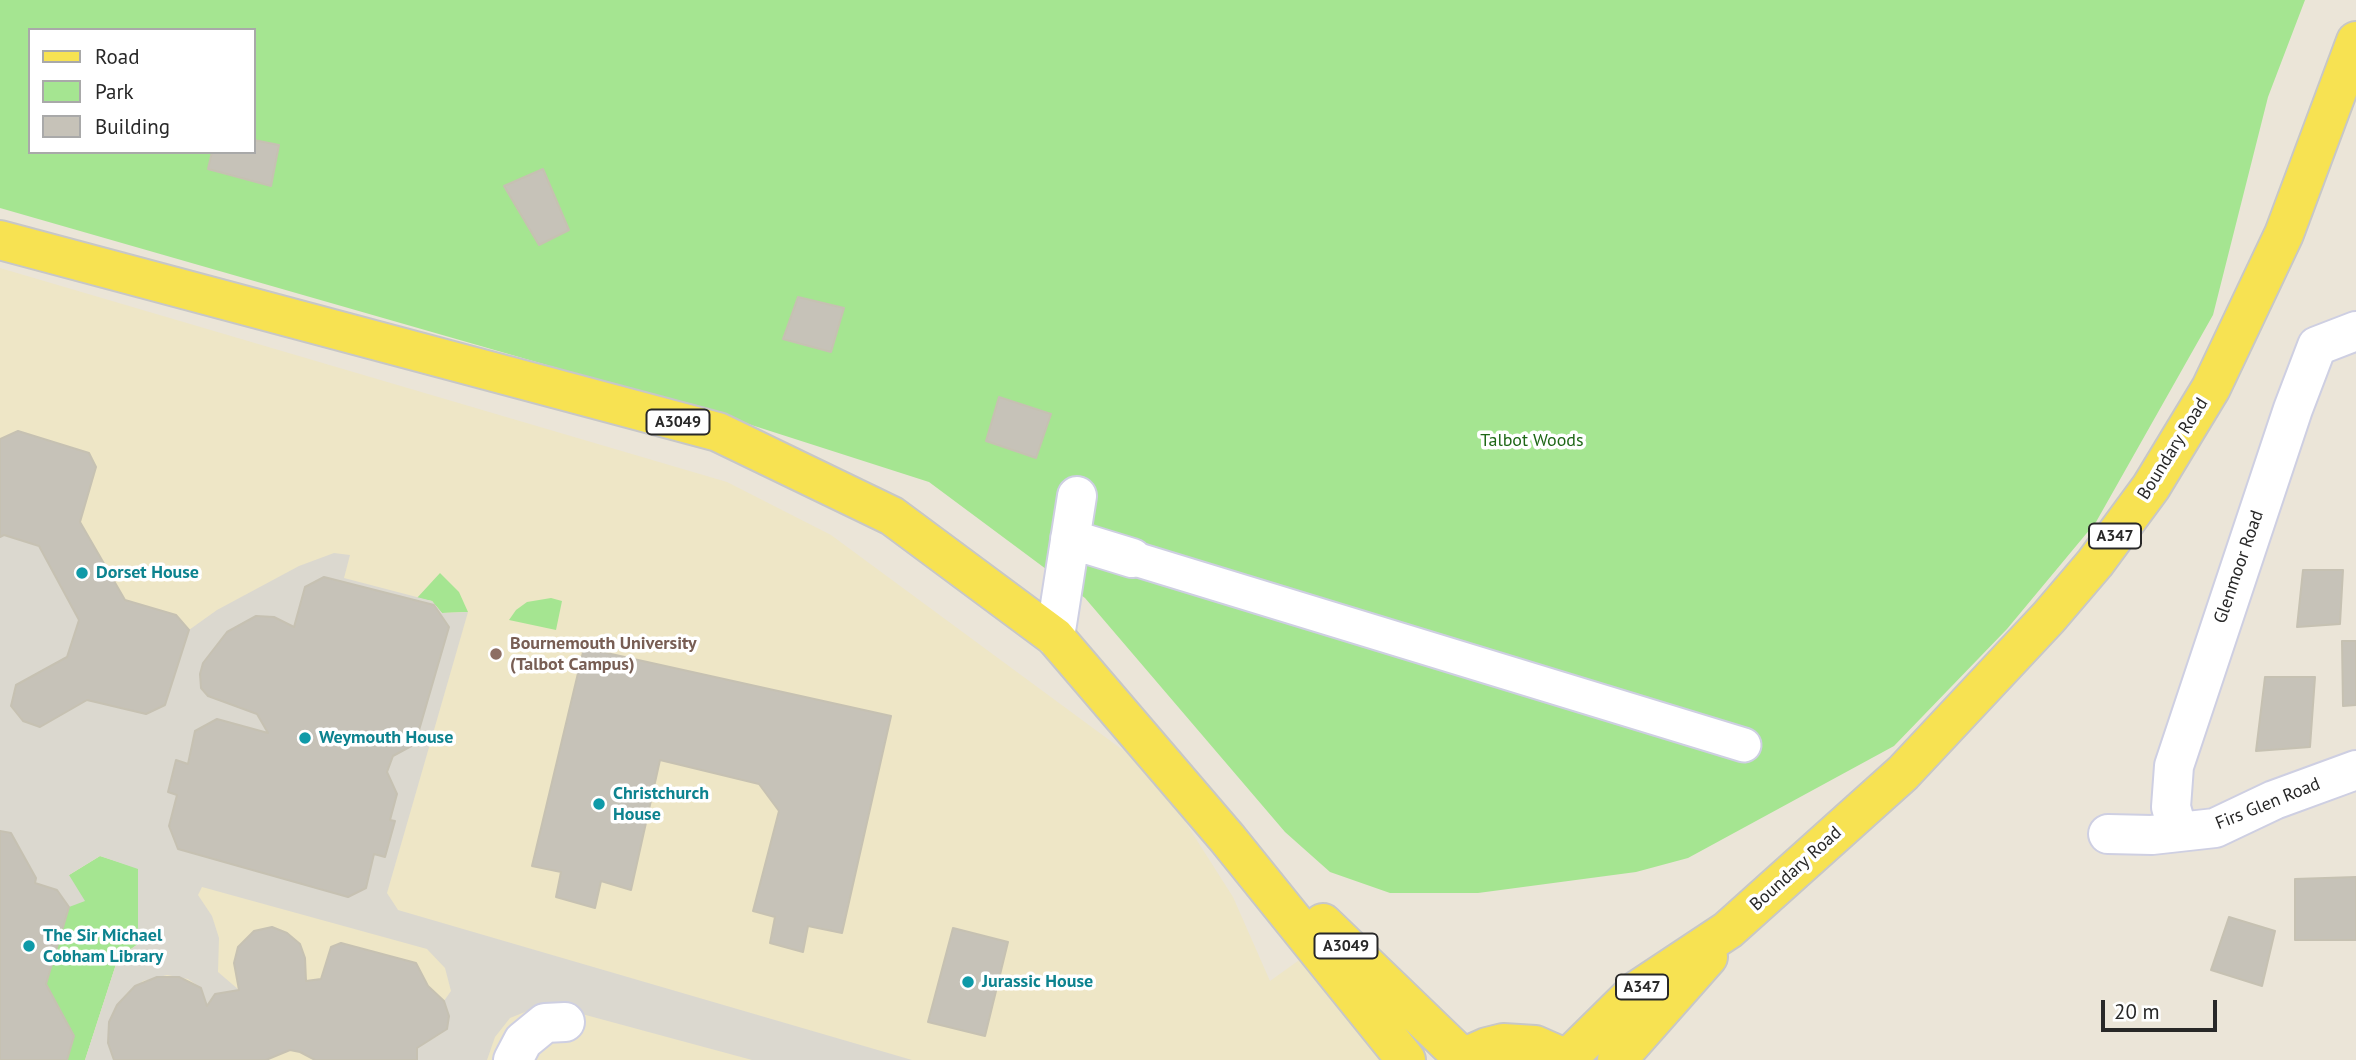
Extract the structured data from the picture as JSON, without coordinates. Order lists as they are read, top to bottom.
{
  "streets": {
    "main road": ["A3049", "Boundary Road", "A347"],
    "street": ["Glenmoor Road", "Firs Glen Road"]
  },
  "crossings": [
    ["A3049", "A347"],
    ["Boundary Road", "A347"],
    ["Glenmoor Road", "Firs Glen Road"]
  ],
  "parks": ["Talbot Woods"],
  "places": [
    "Dorset House",
    "Bournemouth University (Talbot Campus)",
    "Weymouth House",
    "Christchurch House",
    "The Sir Michael Cobham Library",
    "Jurassic House"
  ],
  "legend": ["Road", "Park", "Building"],
  "scale_bar": "20 m"
}
